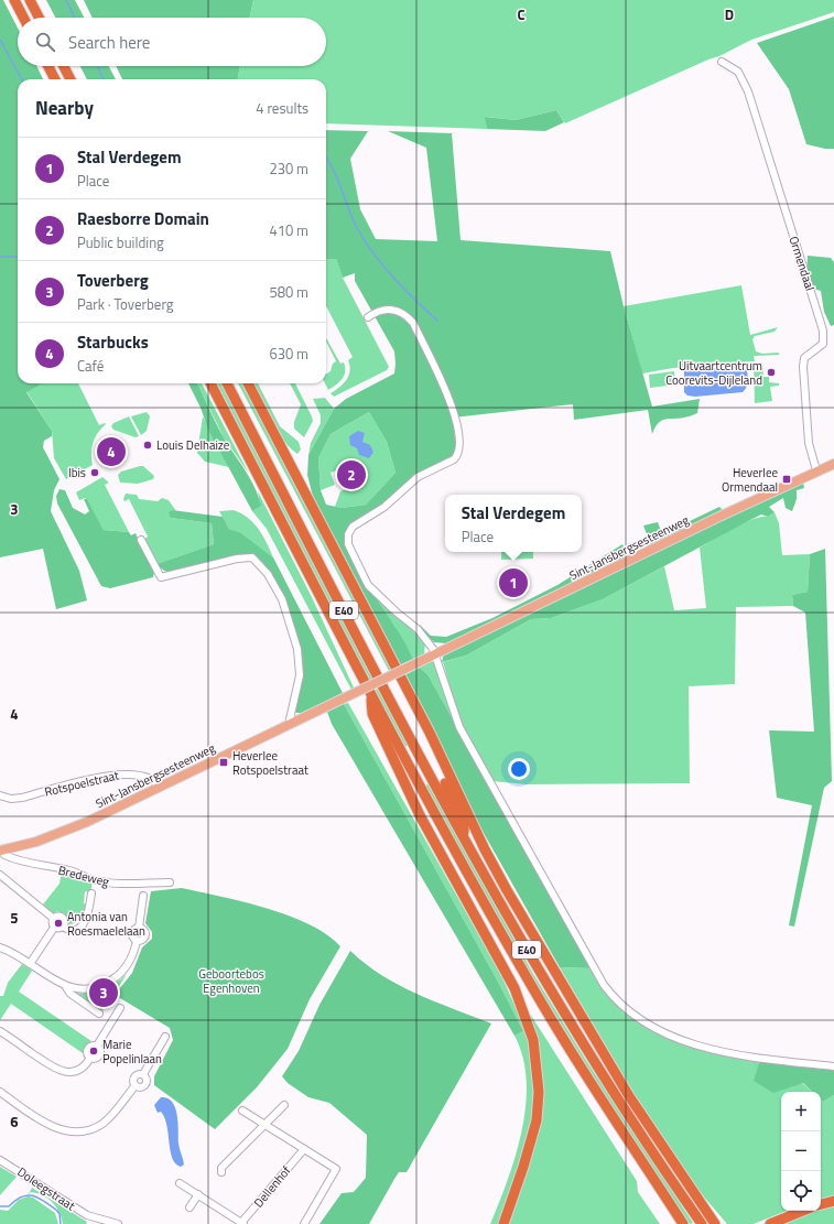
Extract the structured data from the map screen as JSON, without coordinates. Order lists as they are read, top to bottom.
{
  "streets": {
    "highway": ["E40"],
    "main road": ["Sint-Jansbergsesteenweg"],
    "street": [
      "Ormendaal",
      "Rotspoelstraat",
      "Bredeweg",
      "Dellenhof",
      "Doleegstraat"
    ]
  },
  "crossings": [
    ["Ormendaal", "Sint-Jansbergsesteenweg"],
    ["Sint-Jansbergsesteenweg", "Rotspoelstraat"],
    ["Sint-Jansbergsesteenweg", "Bredeweg"]
  ],
  "parks": ["Geboortebos Egenhoven"],
  "places": {
    "other": [
      "Uitvaartcentrum Coorevits-Dijleland",
      "Louis Delhaize",
      "Ibis",
      "Antonia van Roesmaelelaan",
      "Marie Popelinlaan"
    ],
    "transit": ["Heverlee Ormendaal", "Heverlee Rotspoelstraat"]
  },
  "page": {
    "search": "Search here",
    "heading": ["Nearby", "4 results"],
    "list": [
      {
        "mark": "1",
        "name": "Stal Verdegem",
        "note": "Place",
        "value": "230 m"
      },
      {
        "mark": "2",
        "name": "Raesborre Domain",
        "note": "Public building",
        "value": "410 m"
      },
      {
        "mark": "3",
        "name": "Toverberg",
        "note": "Park · Toverberg",
        "value": "580 m"
      },
      {
        "mark": "4",
        "name": "Starbucks",
        "note": "Café",
        "value": "630 m"
      }
    ],
    "pins": [
      "4",
      "2",
      "1",
      "3"
    ],
    "popup": ["Stal Verdegem", "Place"],
    "map_buttons": ["+", "−"]
  },
  "grid": {
    "columns": ["C", "D"],
    "rows": [
      "3",
      "4",
      "5",
      "6"
    ]
  }
}
